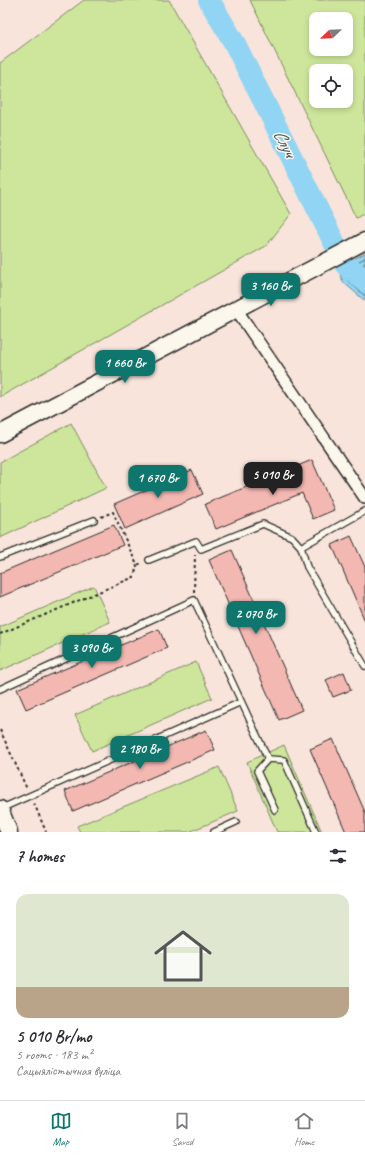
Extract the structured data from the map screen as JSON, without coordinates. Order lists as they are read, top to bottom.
{
  "water": ["Случ"],
  "north": "bottom left",
  "page": {
    "price": [
      "3 160 Br",
      "1 660 Br",
      "5 010 Br",
      "1 670 Br",
      "2 070 Br",
      "3 090 Br",
      "2 180 Br"
    ],
    "heading": "7 homes",
    "list": [
      {
        "name": "5 010 Br/mo",
        "note": "5 rooms · 183 m² · Сацыялістычная вуліца"
      }
    ],
    "tabs": ["Map", "Saved", "Home"]
  }
}
